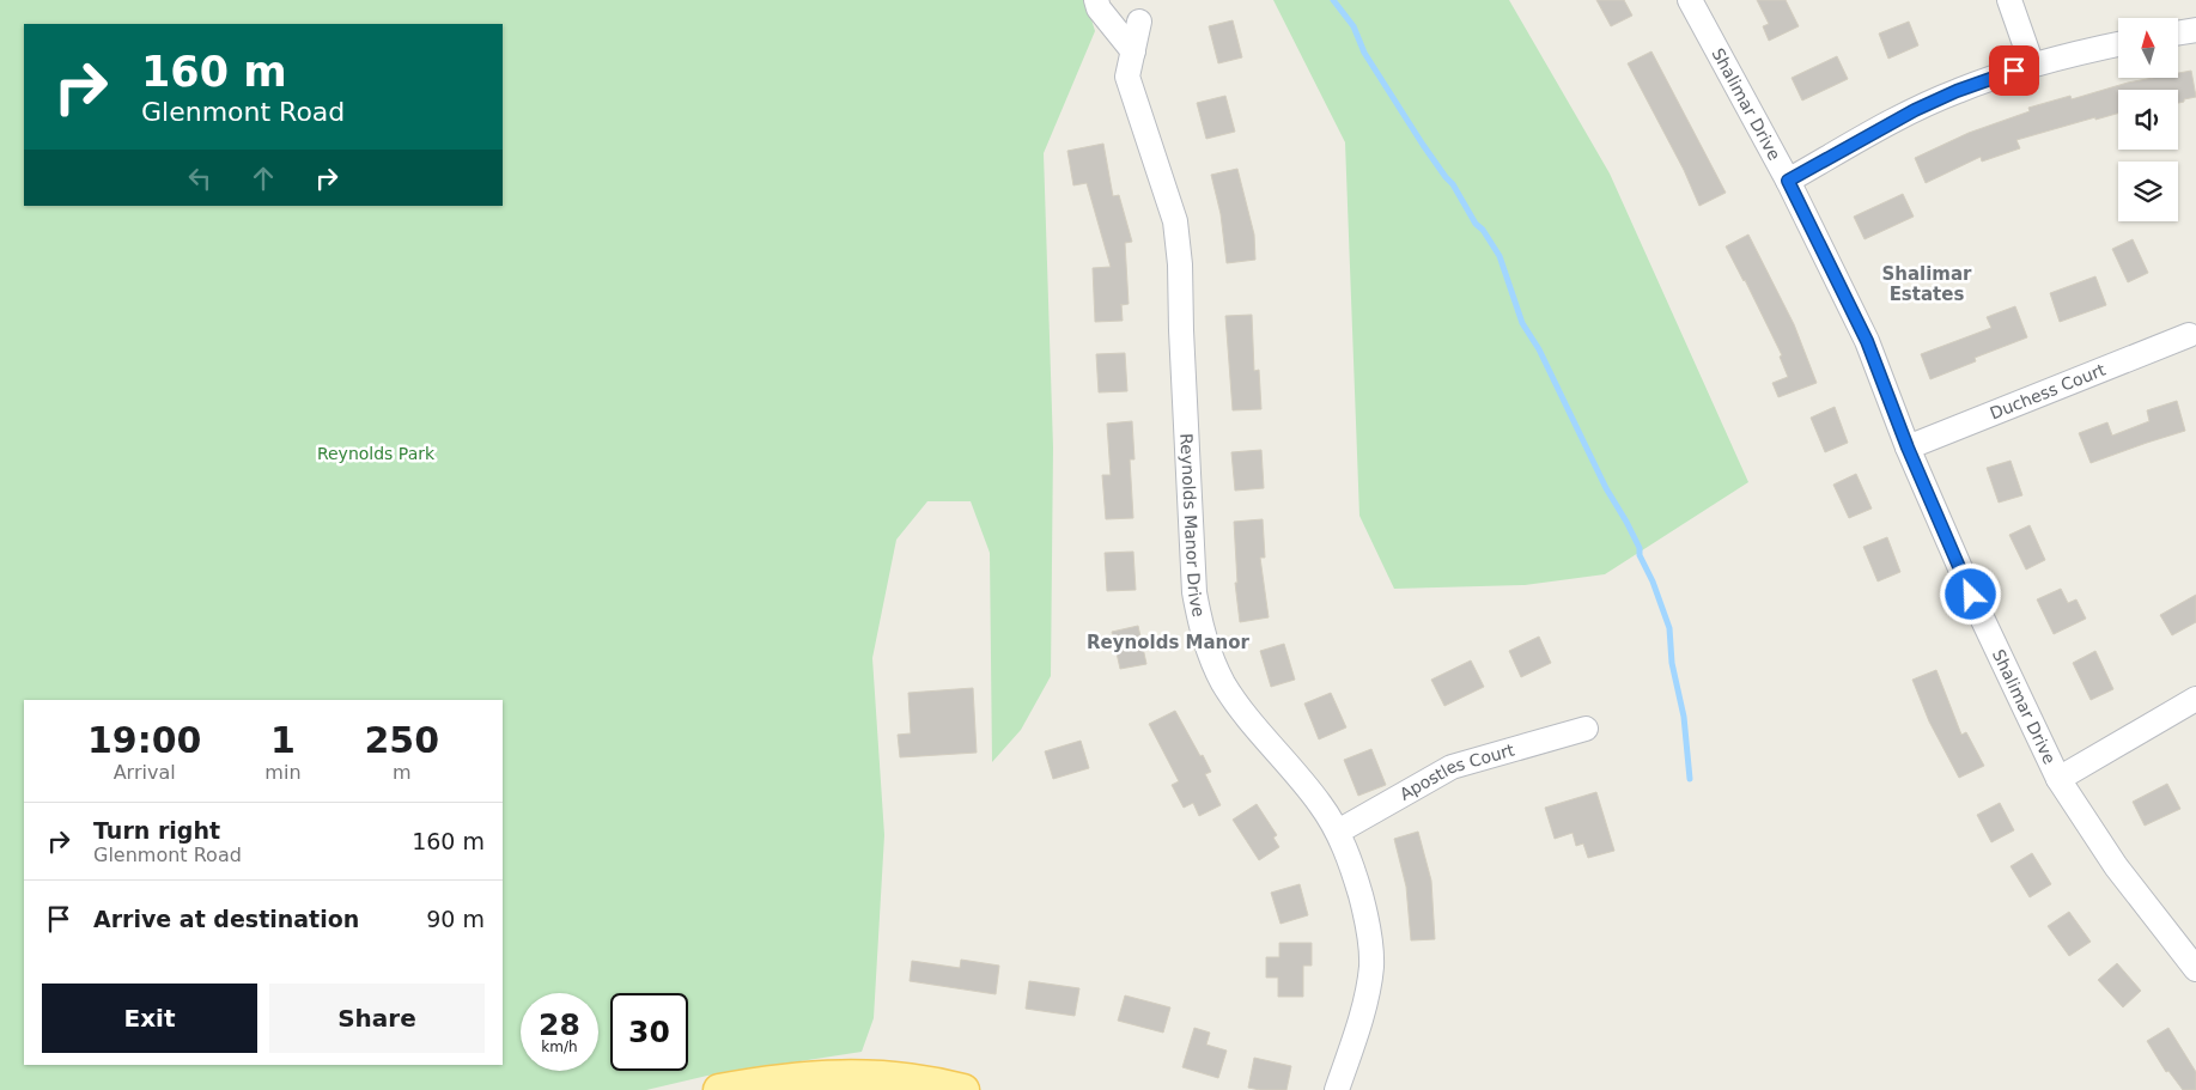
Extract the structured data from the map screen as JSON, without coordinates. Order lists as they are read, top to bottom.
{
  "streets": {
    "street": [
      "Shalimar Drive",
      "Duchess Court",
      "Reynolds Manor Drive",
      "Apostles Court"
    ]
  },
  "crossings": [
    ["Shalimar Drive", "Duchess Court"],
    ["Reynolds Manor Drive", "Apostles Court"]
  ],
  "districts": ["Shalimar Estates", "Reynolds Manor"],
  "parks": ["Reynolds Park"],
  "north": "top",
  "page": {
    "turn": ["160 m", "Glenmont Road"],
    "eta": [
      "19:00",
      "Arrival",
      "1",
      "min",
      "250",
      "m"
    ],
    "list": [
      {
        "name": "Turn right",
        "note": "Glenmont Road",
        "value": "160 m"
      },
      {
        "name": "Arrive at destination",
        "value": "90 m"
      }
    ],
    "buttons": ["Exit", "Share"],
    "speed": "28 km/h",
    "limit": "30"
  }
}
